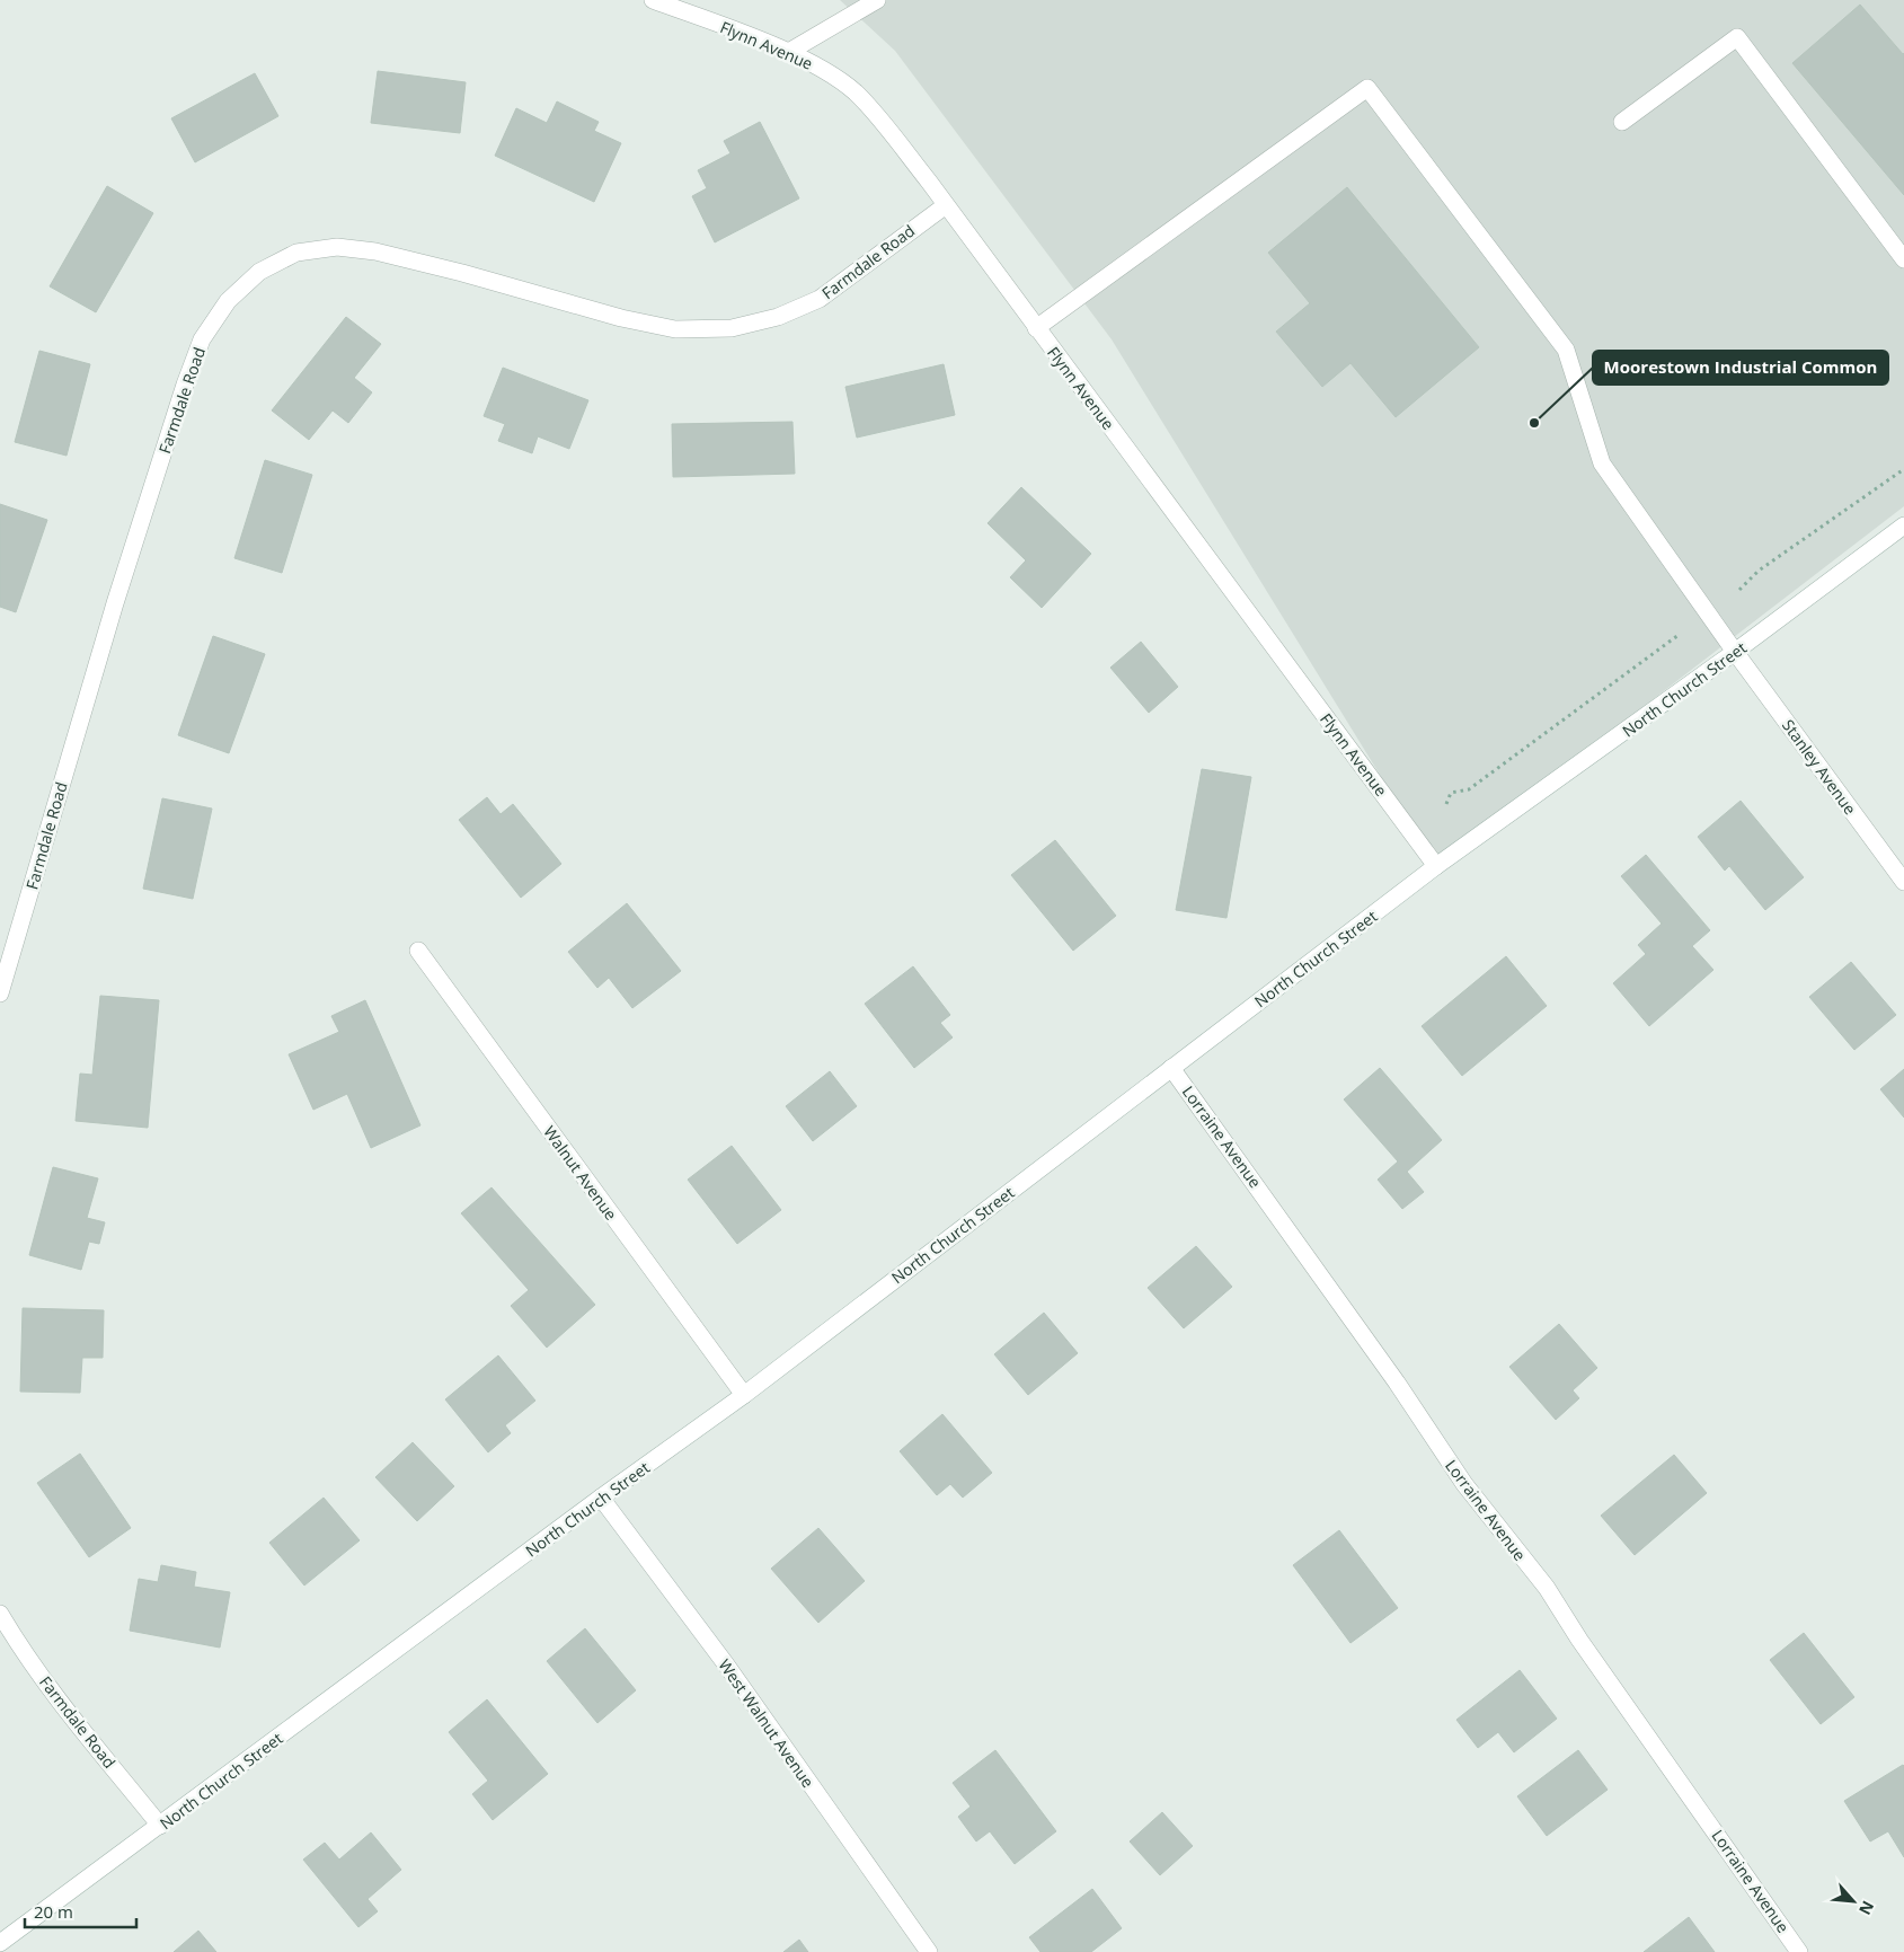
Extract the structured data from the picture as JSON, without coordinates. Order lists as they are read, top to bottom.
{
  "streets": {
    "street": [
      "Flynn Avenue",
      "Farmdale Road",
      "North Church Street",
      "Stanley Avenue",
      "Lorraine Avenue",
      "Walnut Avenue",
      "West Walnut Avenue"
    ]
  },
  "crossings": [
    ["Flynn Avenue", "Farmdale Road"],
    ["Flynn Avenue", "North Church Street"],
    ["Flynn Avenue", "Stanley Avenue"],
    ["Farmdale Road", "North Church Street"],
    ["North Church Street", "Stanley Avenue"],
    ["North Church Street", "Lorraine Avenue"],
    ["North Church Street", "Walnut Avenue"],
    ["North Church Street", "West Walnut Avenue"]
  ],
  "places": ["Moorestown Industrial Common"],
  "scale_bar": "20 m",
  "north": "bottom right"
}
